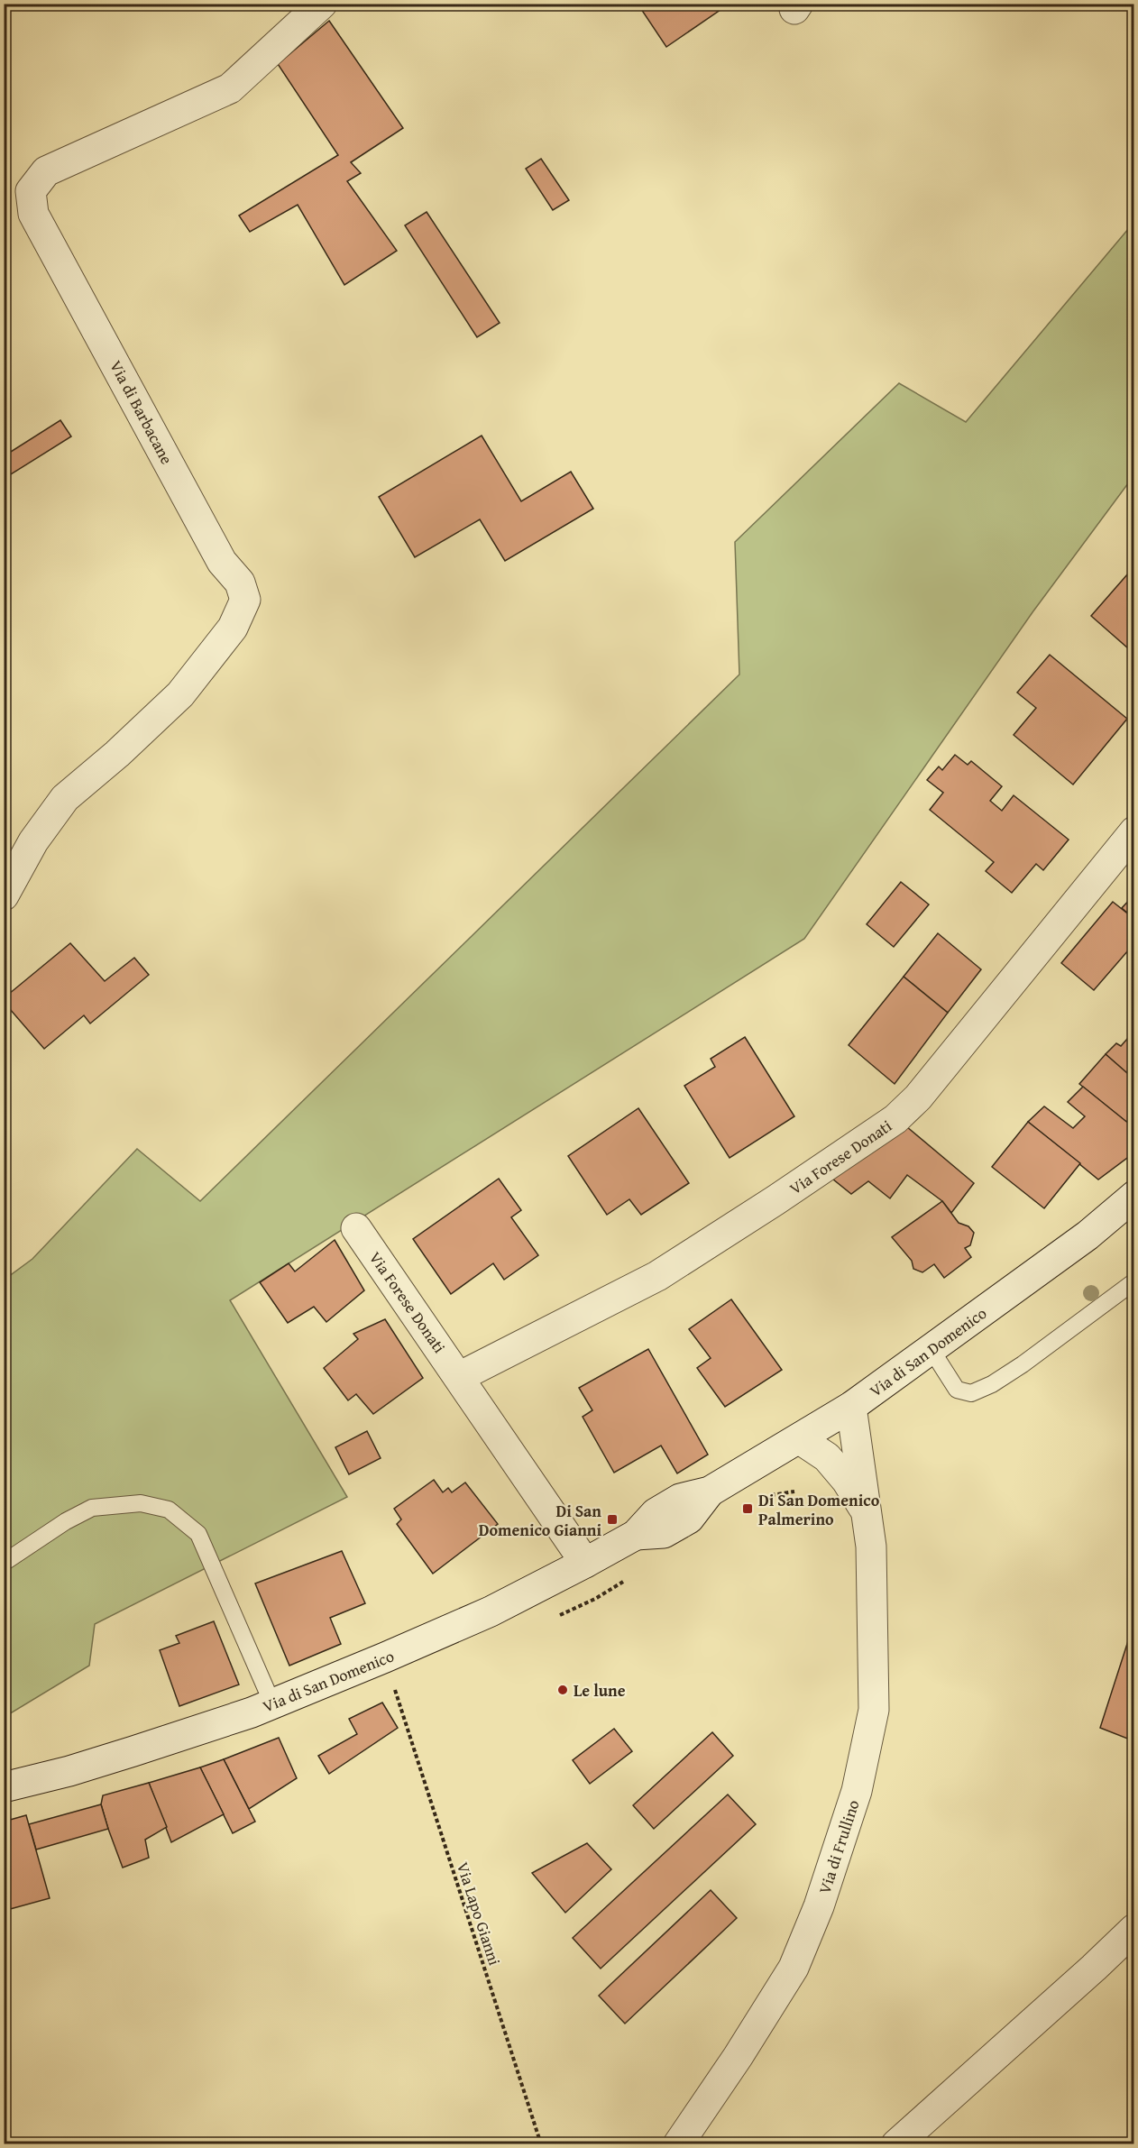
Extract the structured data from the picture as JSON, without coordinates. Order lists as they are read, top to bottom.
{
  "streets": {
    "street": [
      "Via di Barbacane",
      "Via Forese Donati",
      "Via di San Domenico",
      "Via di Frullino"
    ],
    "path": ["Via Lapo Gianni"]
  },
  "crossings": [
    ["Via Forese Donati", "Via di San Domenico"],
    ["Via di San Domenico", "Via di Frullino"]
  ],
  "places": {
    "transit": ["Di San Domenico Palmerino", "Di San Domenico Gianni"],
    "other": ["Le lune"]
  }
}
